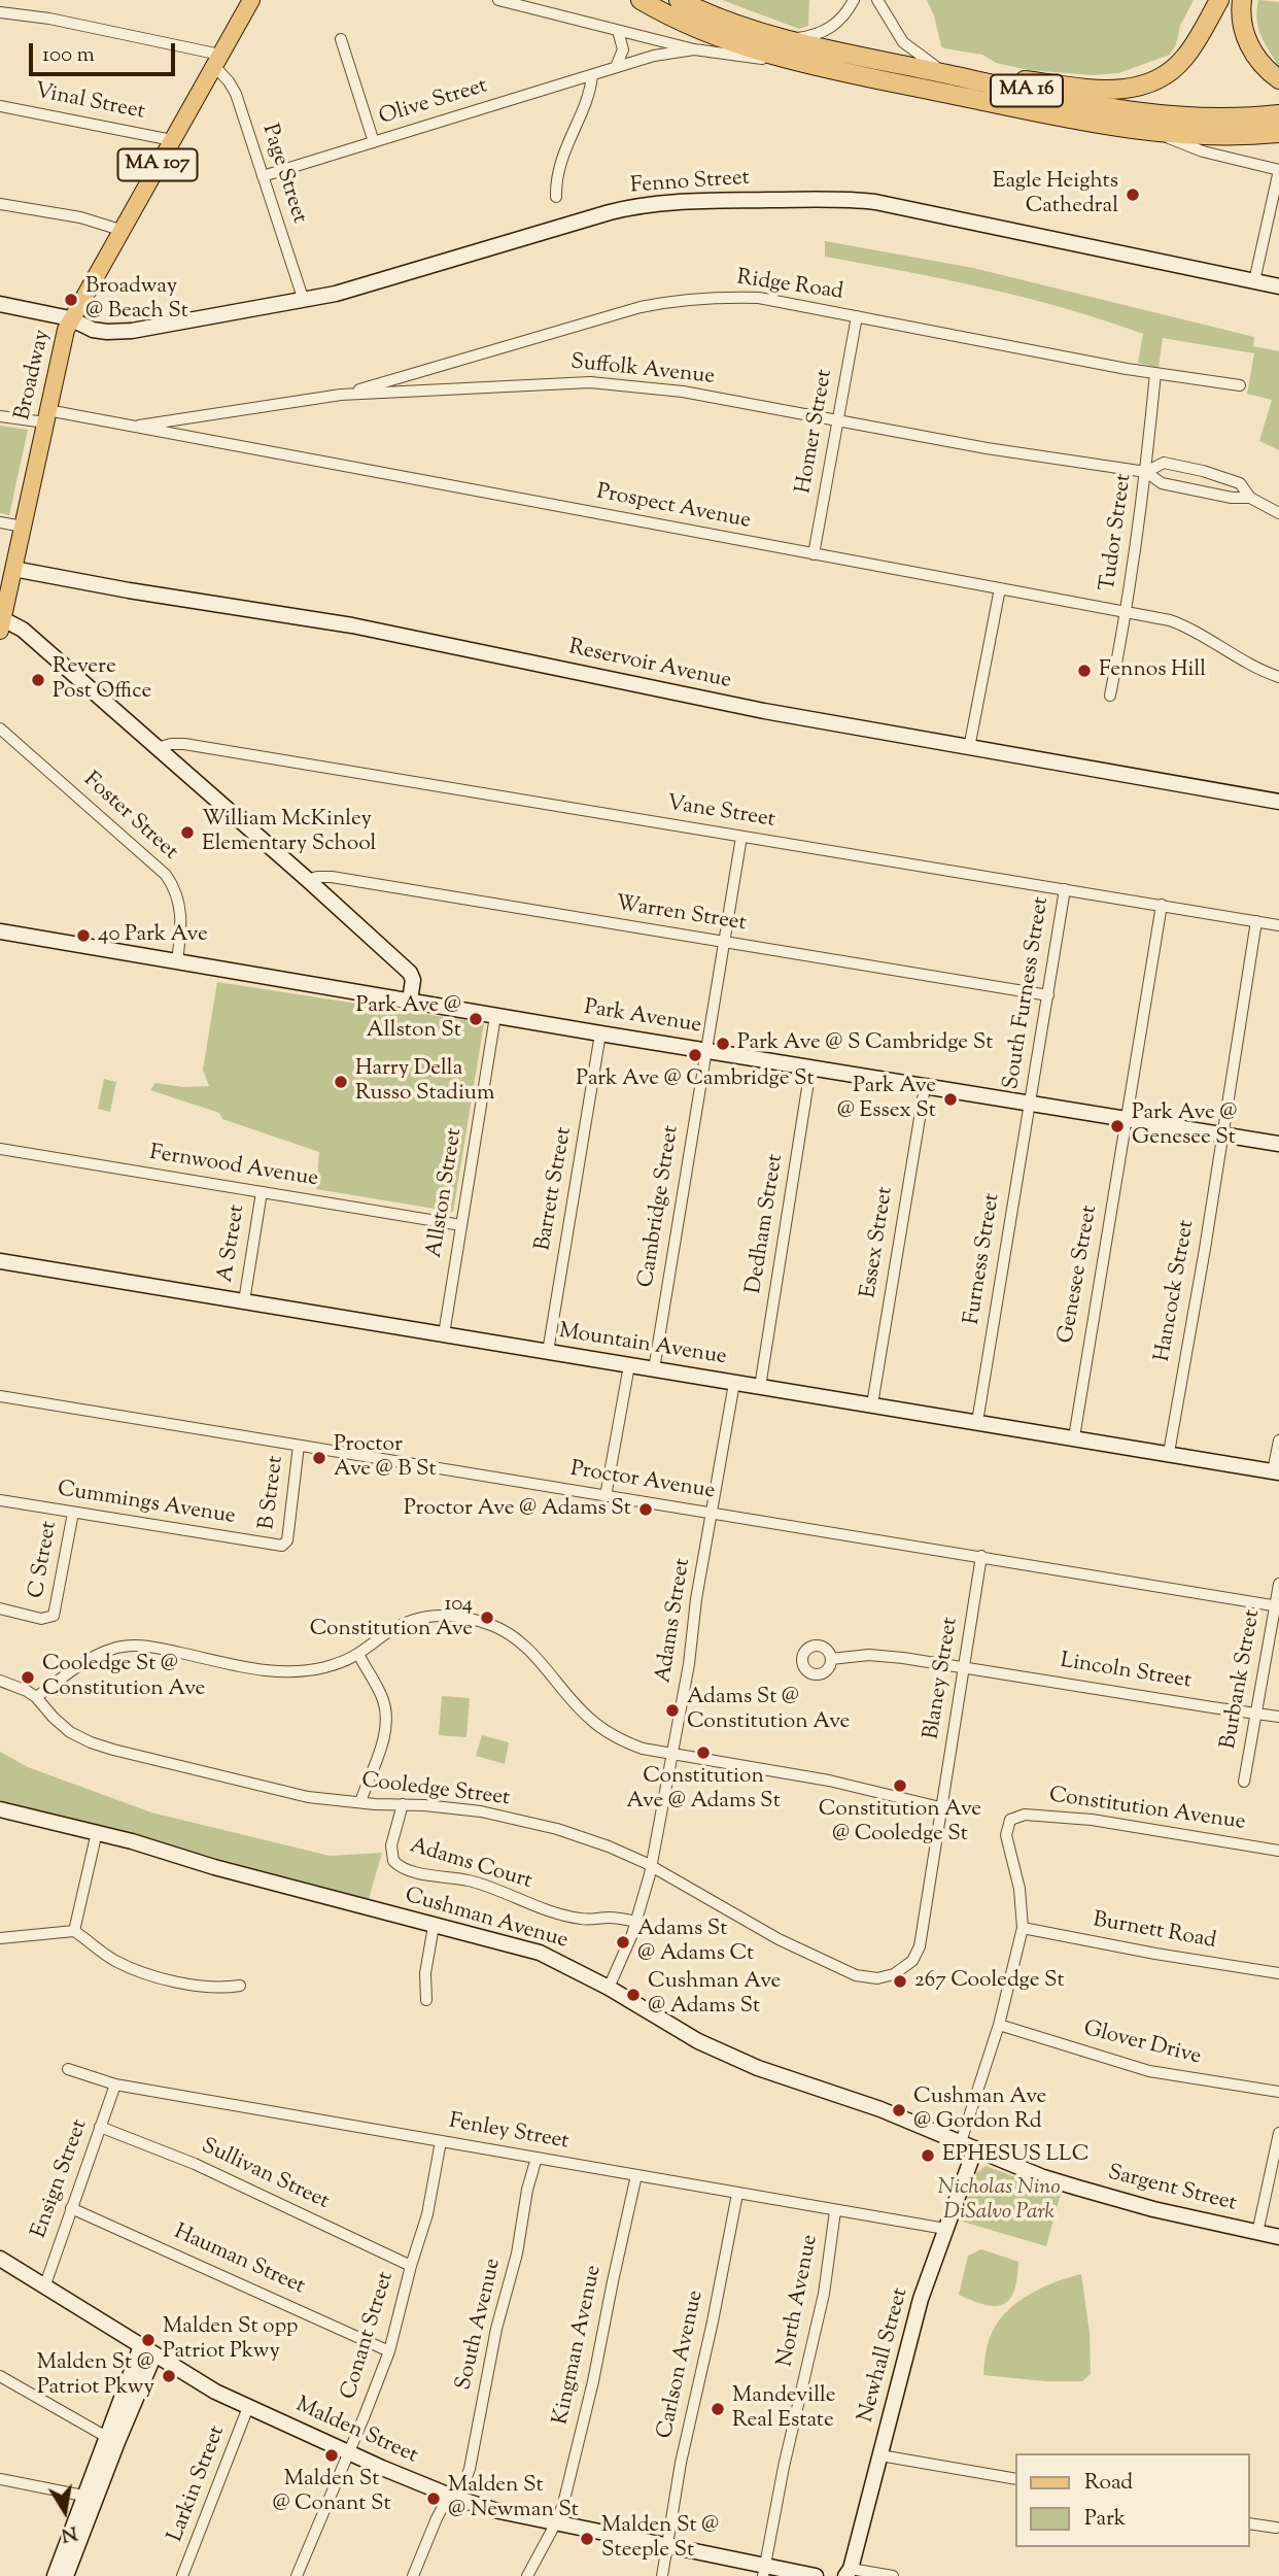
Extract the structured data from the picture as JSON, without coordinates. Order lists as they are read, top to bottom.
{
  "streets": {
    "highway": ["MA 16"],
    "main road": ["MA 107", "Broadway"],
    "street": [
      "Vinal Street",
      "Olive Street",
      "Page Street",
      "Fenno Street",
      "Ridge Road",
      "Suffolk Avenue",
      "Homer Street",
      "Prospect Avenue",
      "Tudor Street",
      "Reservoir Avenue",
      "Vane Street",
      "Foster Street",
      "Warren Street",
      "South Furness Street",
      "Park Avenue",
      "Fernwood Avenue",
      "Barrett Street",
      "Allston Street",
      "Cambridge Street",
      "Dedham Street",
      "Essex Street",
      "A Street",
      "Furness Street",
      "Genesee Street",
      "Hancock Street",
      "Mountain Avenue",
      "Proctor Avenue",
      "B Street",
      "Cummings Avenue",
      "C Street",
      "Adams Street",
      "Lincoln Street",
      "Blaney Street",
      "Burbank Street",
      "Cooledge Street",
      "Constitution Avenue",
      "Adams Court",
      "Cushman Avenue",
      "Burnett Road",
      "Glover Drive",
      "Fenley Street",
      "Sullivan Street",
      "Ensign Street",
      "Sargent Street",
      "Hauman Street",
      "North Avenue",
      "South Avenue",
      "Conant Street",
      "Kingman Avenue",
      "Newhall Street",
      "Carlson Avenue",
      "Malden Street",
      "Larkin Street"
    ]
  },
  "crossings": [
    ["Vinal Street", "Broadway"],
    ["Olive Street", "Page Street"],
    ["Page Street", "Fenno Street"],
    ["Page Street", "Broadway"],
    ["Fenno Street", "Broadway"],
    ["Ridge Road", "Suffolk Avenue"],
    ["Ridge Road", "Homer Street"],
    ["Ridge Road", "Tudor Street"],
    ["Suffolk Avenue", "Homer Street"],
    ["Suffolk Avenue", "Prospect Avenue"],
    ["Suffolk Avenue", "Tudor Street"],
    ["Broadway", "Prospect Avenue"],
    ["Broadway", "Reservoir Avenue"],
    ["Homer Street", "Prospect Avenue"],
    ["Prospect Avenue", "Tudor Street"],
    ["Vane Street", "South Furness Street"],
    ["Vane Street", "Cambridge Street"],
    ["Vane Street", "Genesee Street"],
    ["Vane Street", "Hancock Street"],
    ["Foster Street", "Park Avenue"],
    ["Warren Street", "South Furness Street"],
    ["Warren Street", "Cambridge Street"],
    ["South Furness Street", "Park Avenue"],
    ["South Furness Street", "Furness Street"],
    ["Park Avenue", "Barrett Street"],
    ["Park Avenue", "Allston Street"],
    ["Park Avenue", "Cambridge Street"],
    ["Park Avenue", "Dedham Street"],
    ["Park Avenue", "Essex Street"],
    ["Park Avenue", "Furness Street"],
    ["Park Avenue", "Genesee Street"],
    ["Park Avenue", "Hancock Street"],
    ["Fernwood Avenue", "Allston Street"],
    ["Fernwood Avenue", "A Street"],
    ["Barrett Street", "Mountain Avenue"],
    ["Allston Street", "Mountain Avenue"],
    ["Cambridge Street", "Mountain Avenue"],
    ["Dedham Street", "Mountain Avenue"],
    ["Essex Street", "Mountain Avenue"],
    ["A Street", "Mountain Avenue"],
    ["Furness Street", "Mountain Avenue"],
    ["Genesee Street", "Mountain Avenue"],
    ["Hancock Street", "Mountain Avenue"],
    ["Mountain Avenue", "Adams Street"],
    ["Proctor Avenue", "B Street"],
    ["Proctor Avenue", "Adams Street"],
    ["Proctor Avenue", "Blaney Street"],
    ["Proctor Avenue", "Burbank Street"],
    ["B Street", "Cummings Avenue"],
    ["Cummings Avenue", "C Street"],
    ["Adams Street", "Cooledge Street"],
    ["Adams Street", "Adams Court"],
    ["Adams Street", "Cushman Avenue"],
    ["Lincoln Street", "Blaney Street"],
    ["Lincoln Street", "Burbank Street"],
    ["Blaney Street", "Cooledge Street"],
    ["Cooledge Street", "Adams Court"],
    ["Constitution Avenue", "Burnett Road"],
    ["Cushman Avenue", "Sargent Street"],
    ["Cushman Avenue", "Newhall Street"],
    ["Fenley Street", "Ensign Street"],
    ["Fenley Street", "North Avenue"],
    ["Fenley Street", "South Avenue"],
    ["Fenley Street", "Conant Street"],
    ["Fenley Street", "Kingman Avenue"],
    ["Fenley Street", "Newhall Street"],
    ["Fenley Street", "Carlson Avenue"],
    ["Sullivan Street", "Ensign Street"],
    ["Sullivan Street", "Conant Street"],
    ["Ensign Street", "Hauman Street"],
    ["Ensign Street", "Malden Street"],
    ["Sargent Street", "Newhall Street"],
    ["Hauman Street", "Conant Street"],
    ["North Avenue", "Malden Street"],
    ["South Avenue", "Malden Street"],
    ["Conant Street", "Malden Street"],
    ["Kingman Avenue", "Malden Street"],
    ["Carlson Avenue", "Malden Street"],
    ["Malden Street", "Larkin Street"]
  ],
  "parks": ["Nicholas Nino DiSalvo Park"],
  "places": [
    "Eagle Heights Cathedral",
    "Broadway @ Beach St",
    "Fennos Hill",
    "Revere Post Office",
    "William McKinley Elementary School",
    "40 Park Ave",
    "Park Ave @ Allston St",
    "Park Ave @ S Cambridge St",
    "Park Ave @ Cambridge St",
    "Harry Della Russo Stadium",
    "Park Ave @ Essex St",
    "Park Ave @ Genesee St",
    "Proctor Ave @ B St",
    "Proctor Ave @ Adams St",
    "104 Constitution Ave",
    "Cooledge St @ Constitution Ave",
    "Adams St @ Constitution Ave",
    "Constitution Ave @ Adams St",
    "Constitution Ave @ Cooledge St",
    "Adams St @ Adams Ct",
    "267 Cooledge St",
    "Cushman Ave @ Adams St",
    "Cushman Ave @ Gordon Rd",
    "EPHESUS LLC",
    "Malden St opp Patriot Pkwy",
    "Malden St @ Patriot Pkwy",
    "Mandeville Real Estate",
    "Malden St @ Conant St",
    "Malden St @ Newman St",
    "Malden St @ Steeple St"
  ],
  "legend": ["Road", "Park"],
  "scale_bar": "100 m",
  "north": "bottom"
}
